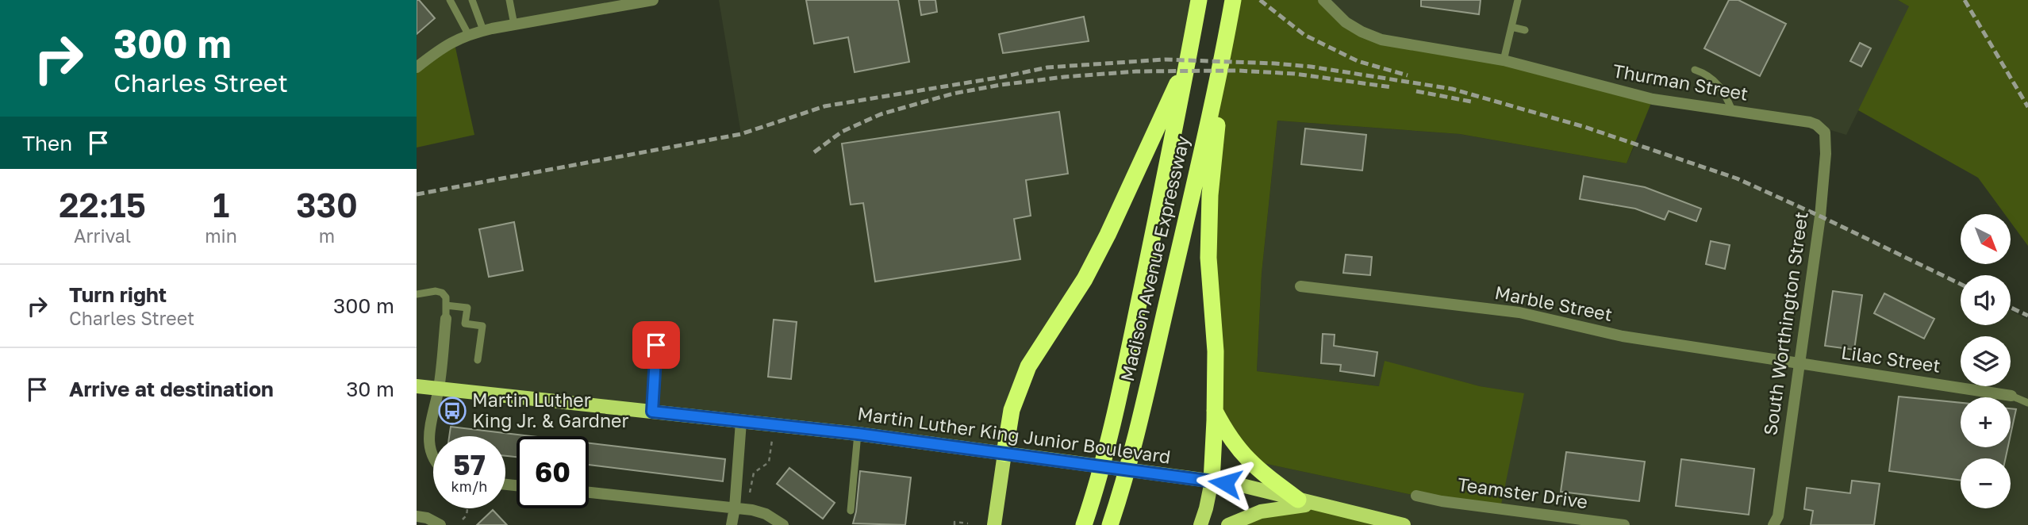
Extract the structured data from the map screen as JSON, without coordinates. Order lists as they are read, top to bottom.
{
  "streets": {
    "highway": ["Madison Avenue Expressway"],
    "main road": ["Martin Luther King Junior Boulevard"],
    "street": [
      "Thurman Street",
      "Marble Street",
      "South Worthington Street",
      "Lilac Street",
      "Teamster Drive"
    ]
  },
  "crossings": [
    ["Thurman Street", "South Worthington Street"],
    ["Marble Street", "South Worthington Street"],
    ["Marble Street", "Lilac Street"],
    ["South Worthington Street", "Lilac Street"]
  ],
  "places": {
    "bus stop": ["Martin Luther King Jr. & Gardner"]
  },
  "north": "bottom right",
  "page": {
    "turn": ["300 m", "Charles Street"],
    "then": "Then",
    "eta": [
      "22:15",
      "Arrival",
      "1",
      "min",
      "330",
      "m"
    ],
    "map_buttons": ["+", "−"],
    "list": [
      {
        "name": "Turn right",
        "note": "Charles Street",
        "value": "300 m"
      },
      {
        "name": "Arrive at destination",
        "value": "30 m"
      }
    ],
    "speed": "57 km/h",
    "limit": "60"
  }
}
